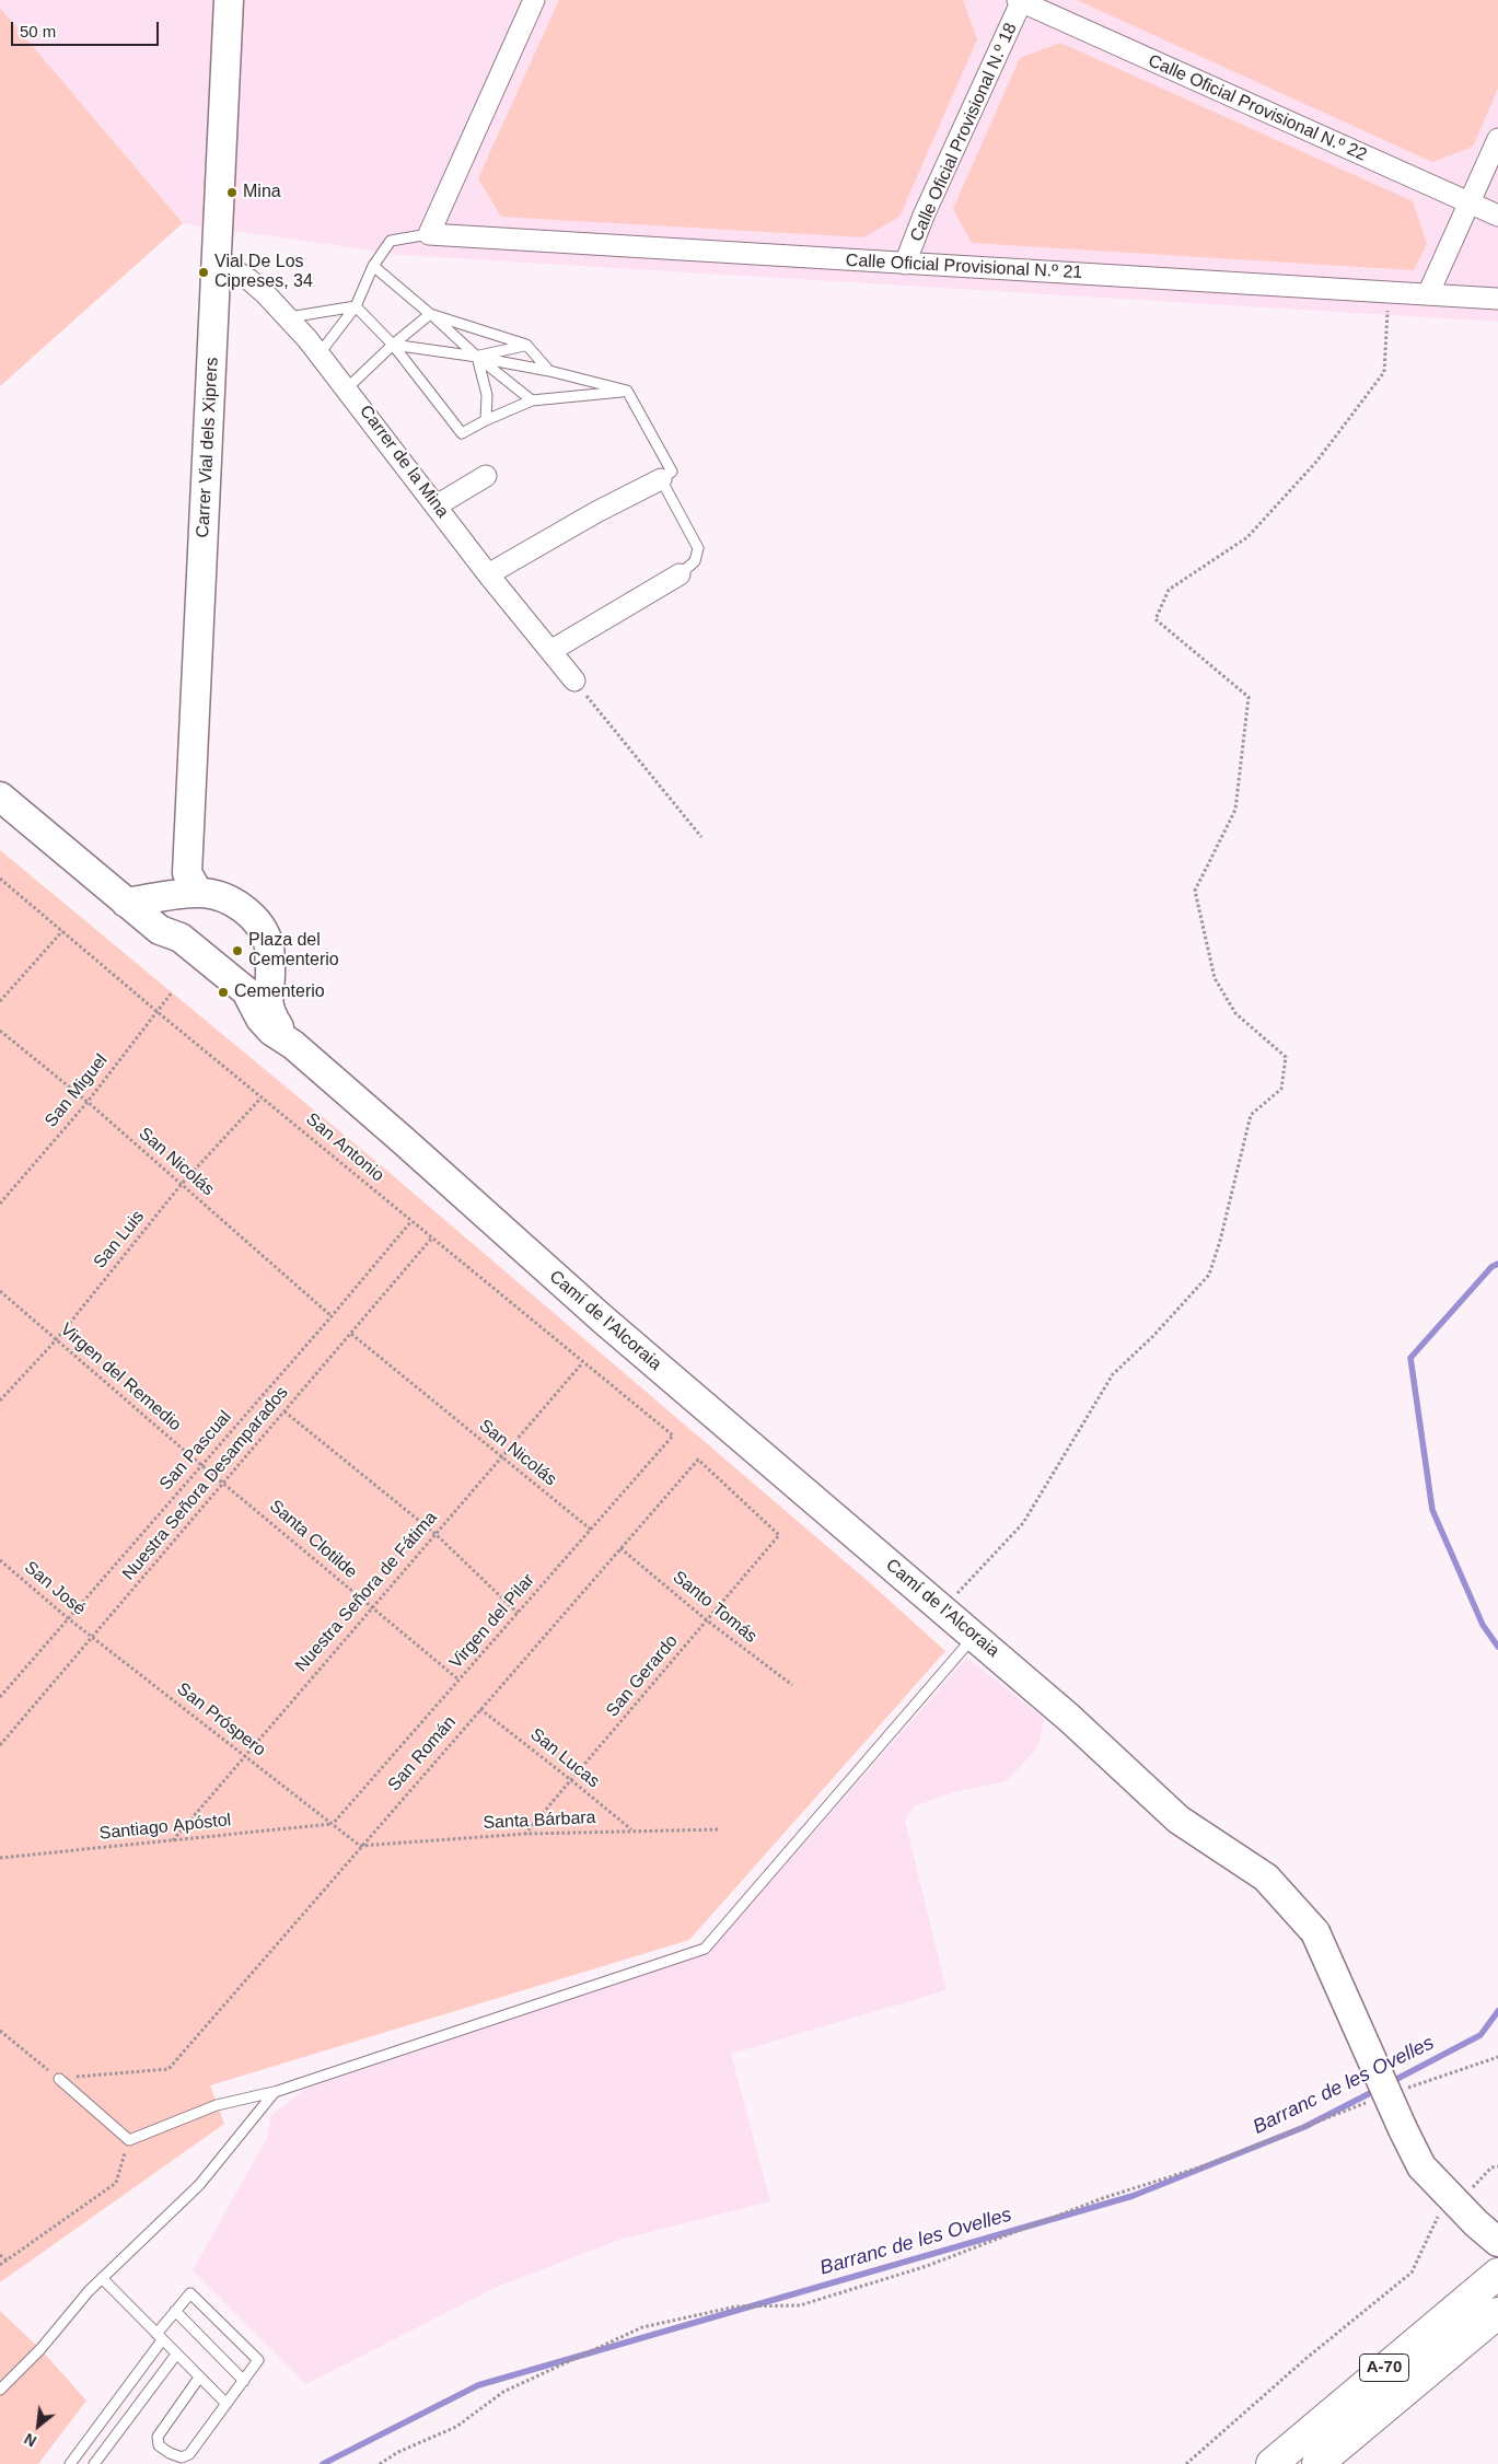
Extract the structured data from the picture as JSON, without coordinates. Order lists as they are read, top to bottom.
{
  "streets": {
    "highway": ["A-70"],
    "street": [
      "Calle Oficial Provisional N.º 22",
      "Calle Oficial Provisional N.º 18",
      "Calle Oficial Provisional N.º 21",
      "Carrer Vial dels Xiprers",
      "Carrer de la Mina",
      "Camí de l'Alcoraia"
    ],
    "path": [
      "San Miguel",
      "San Antonio",
      "San Nicolás",
      "San Luis",
      "Virgen del Remedio",
      "San Pascual",
      "Nuestra Señora Desamparados",
      "Santa Clotilde",
      "San José",
      "Nuestra Señora de Fátima",
      "Santo Tomás",
      "Virgen del Pilar",
      "San Gerardo",
      "San Próspero",
      "San Román",
      "San Lucas",
      "Santa Bárbara",
      "Santiago Apóstol"
    ]
  },
  "crossings": [
    ["Calle Oficial Provisional N.º 22", "Calle Oficial Provisional N.º 18"],
    ["Calle Oficial Provisional N.º 18", "Calle Oficial Provisional N.º 21"],
    ["Carrer Vial dels Xiprers", "Carrer de la Mina"],
    ["San Miguel", "San Antonio"],
    ["San Miguel", "San Nicolás"],
    ["San Antonio", "San Luis"],
    ["San Antonio", "San Pascual"],
    ["San Antonio", "Nuestra Señora Desamparados"],
    ["San Antonio", "Nuestra Señora de Fátima"],
    ["San Antonio", "Virgen del Pilar"],
    ["San Nicolás", "San Luis"],
    ["San Nicolás", "San Pascual"],
    ["San Nicolás", "Nuestra Señora Desamparados"],
    ["San Nicolás", "Nuestra Señora de Fátima"],
    ["San Nicolás", "Virgen del Pilar"],
    ["San Luis", "Virgen del Remedio"],
    ["Virgen del Remedio", "San Pascual"],
    ["Virgen del Remedio", "Nuestra Señora Desamparados"],
    ["Virgen del Remedio", "Santa Clotilde"],
    ["San Pascual", "San José"],
    ["Nuestra Señora Desamparados", "Santa Clotilde"],
    ["Nuestra Señora Desamparados", "San José"],
    ["Nuestra Señora Desamparados", "San Próspero"],
    ["Santa Clotilde", "Nuestra Señora de Fátima"],
    ["Santa Clotilde", "Virgen del Pilar"],
    ["San José", "San Próspero"],
    ["Nuestra Señora de Fátima", "San Próspero"],
    ["Nuestra Señora de Fátima", "Santiago Apóstol"],
    ["Santo Tomás", "San Gerardo"],
    ["Santo Tomás", "San Román"],
    ["Virgen del Pilar", "San Próspero"],
    ["Virgen del Pilar", "Santiago Apóstol"],
    ["San Gerardo", "San Román"],
    ["San Gerardo", "San Lucas"],
    ["San Gerardo", "Santa Bárbara"],
    ["San Próspero", "Santiago Apóstol"],
    ["San Román", "San Lucas"],
    ["San Román", "Santa Bárbara"],
    ["San Lucas", "Santa Bárbara"]
  ],
  "water": ["Barranc de les Ovelles"],
  "places": [
    "Mina",
    "Vial De Los Cipreses, 34",
    "Plaza del Cementerio",
    "Cementerio"
  ],
  "scale_bar": "50 m",
  "north": "bottom left"
}
